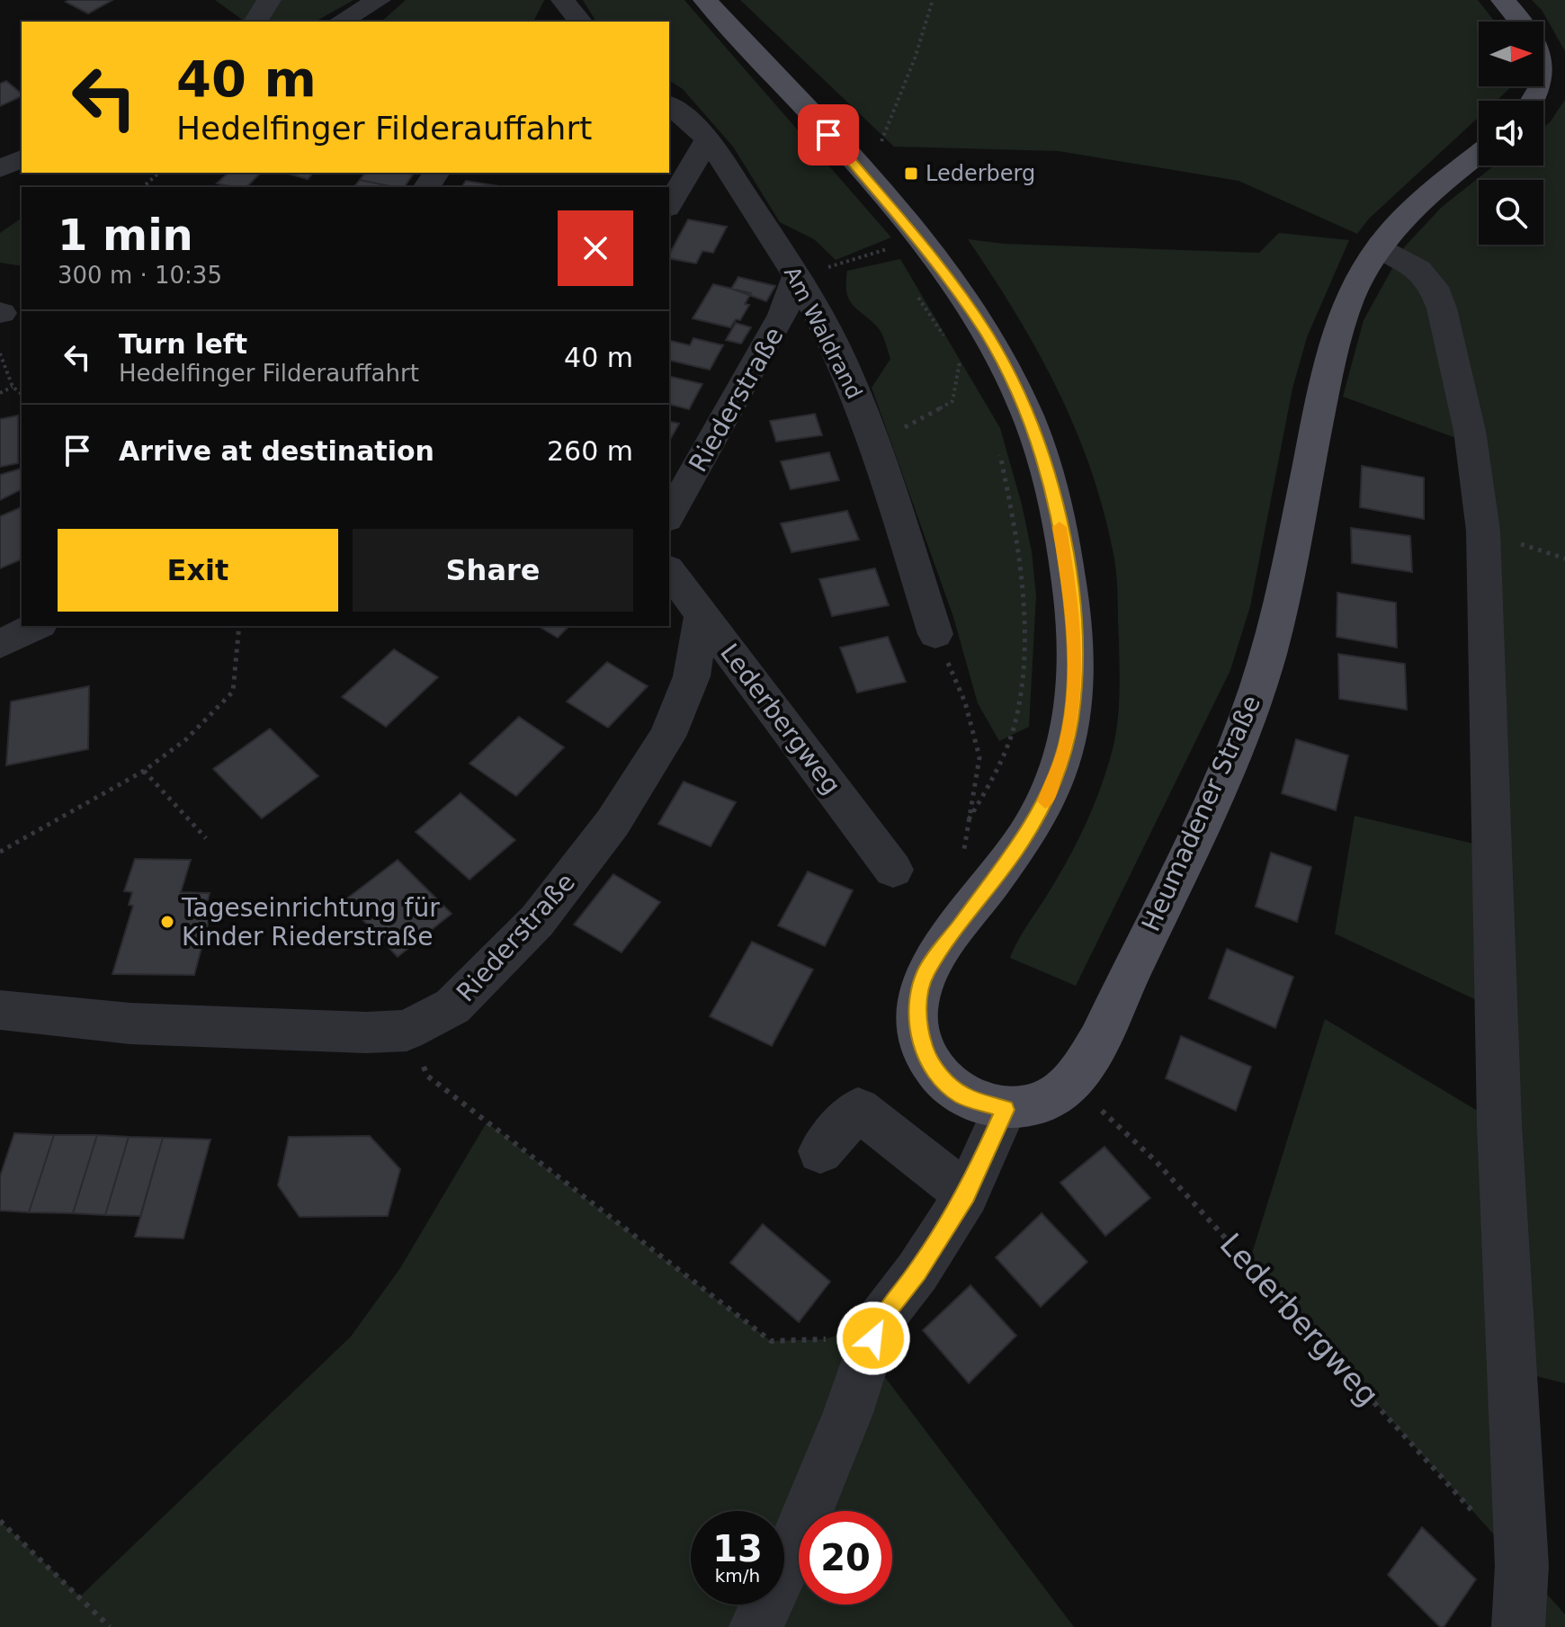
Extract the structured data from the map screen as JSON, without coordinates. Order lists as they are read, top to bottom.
{
  "streets": {
    "main road": ["Heumadener Straße"],
    "street": ["Am Waldrand", "Riederstraße", "Lederbergweg"]
  },
  "crossings": [
    ["Am Waldrand", "Riederstraße"],
    ["Riederstraße", "Lederbergweg"],
    ["Lederbergweg", "Heumadener Straße"]
  ],
  "places": {
    "transit": ["Lederberg"],
    "other": ["Tageseinrichtung für Kinder Riederstraße"]
  },
  "north": "right",
  "page": {
    "turn": ["40 m", "Hedelfinger Filderauffahrt"],
    "heading": ["1 min", "300 m · 10:35"],
    "list": [
      {
        "name": "Turn left",
        "note": "Hedelfinger Filderauffahrt",
        "value": "40 m"
      },
      {
        "name": "Arrive at destination",
        "value": "260 m"
      }
    ],
    "buttons": ["Exit", "Share"],
    "speed": "13 km/h",
    "limit": "20"
  }
}
